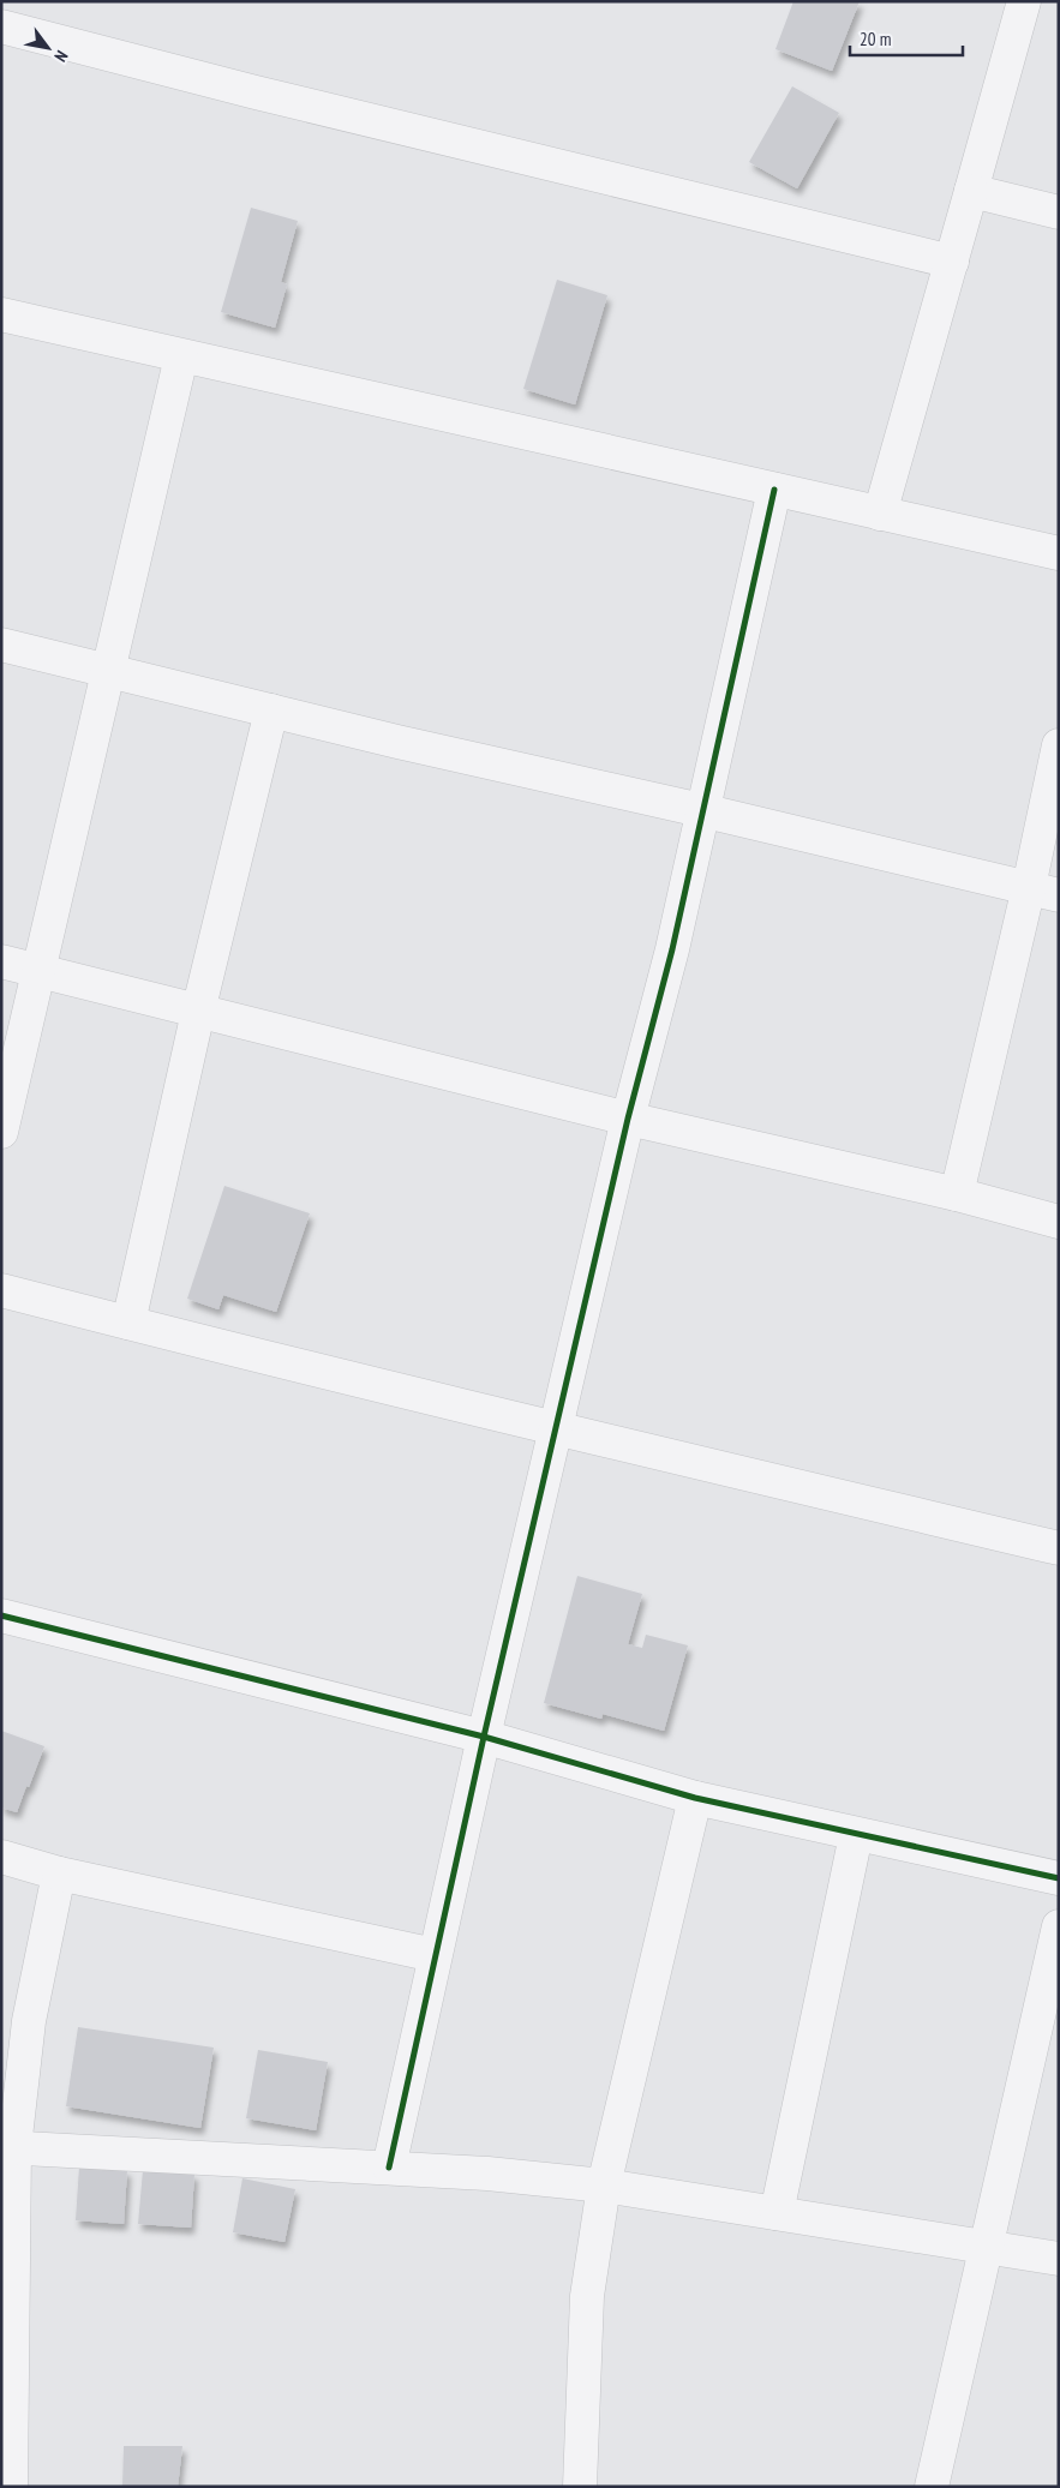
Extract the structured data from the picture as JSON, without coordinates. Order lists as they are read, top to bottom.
{
  "scale_bar": "20 m",
  "north": "bottom right"
}
